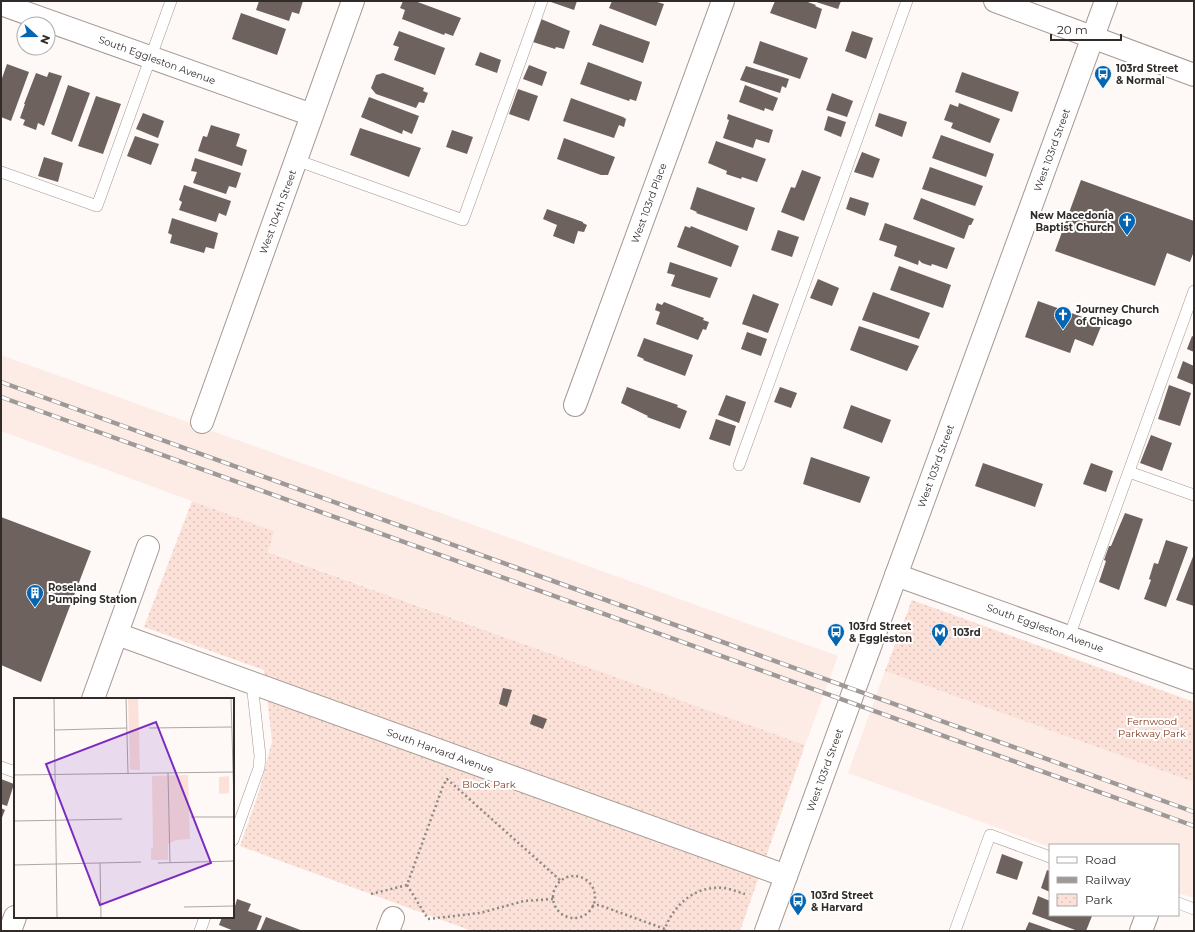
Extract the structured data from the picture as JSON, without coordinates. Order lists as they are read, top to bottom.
{
  "streets": {
    "street": [
      "South Eggleston Avenue",
      "West 103rd Street",
      "West 103rd Place",
      "West 104th Street",
      "South Harvard Avenue"
    ]
  },
  "crossings": [
    ["South Eggleston Avenue", "West 103rd Street"],
    ["South Eggleston Avenue", "West 104th Street"],
    ["West 103rd Street", "South Harvard Avenue"]
  ],
  "parks": ["Fernwood Parkway Park", "Block Park"],
  "places": {
    "bus stop": ["103rd Street & Normal", "103rd Street & Eggleston", "103rd Street & Harvard"],
    "church": ["New Macedonia Baptist Church", "Journey Church of Chicago"],
    "building": ["Roseland Pumping Station"],
    "metro station": ["103rd"]
  },
  "legend": ["Road", "Railway", "Park"],
  "scale_bar": "20 m",
  "north": "right"
}
